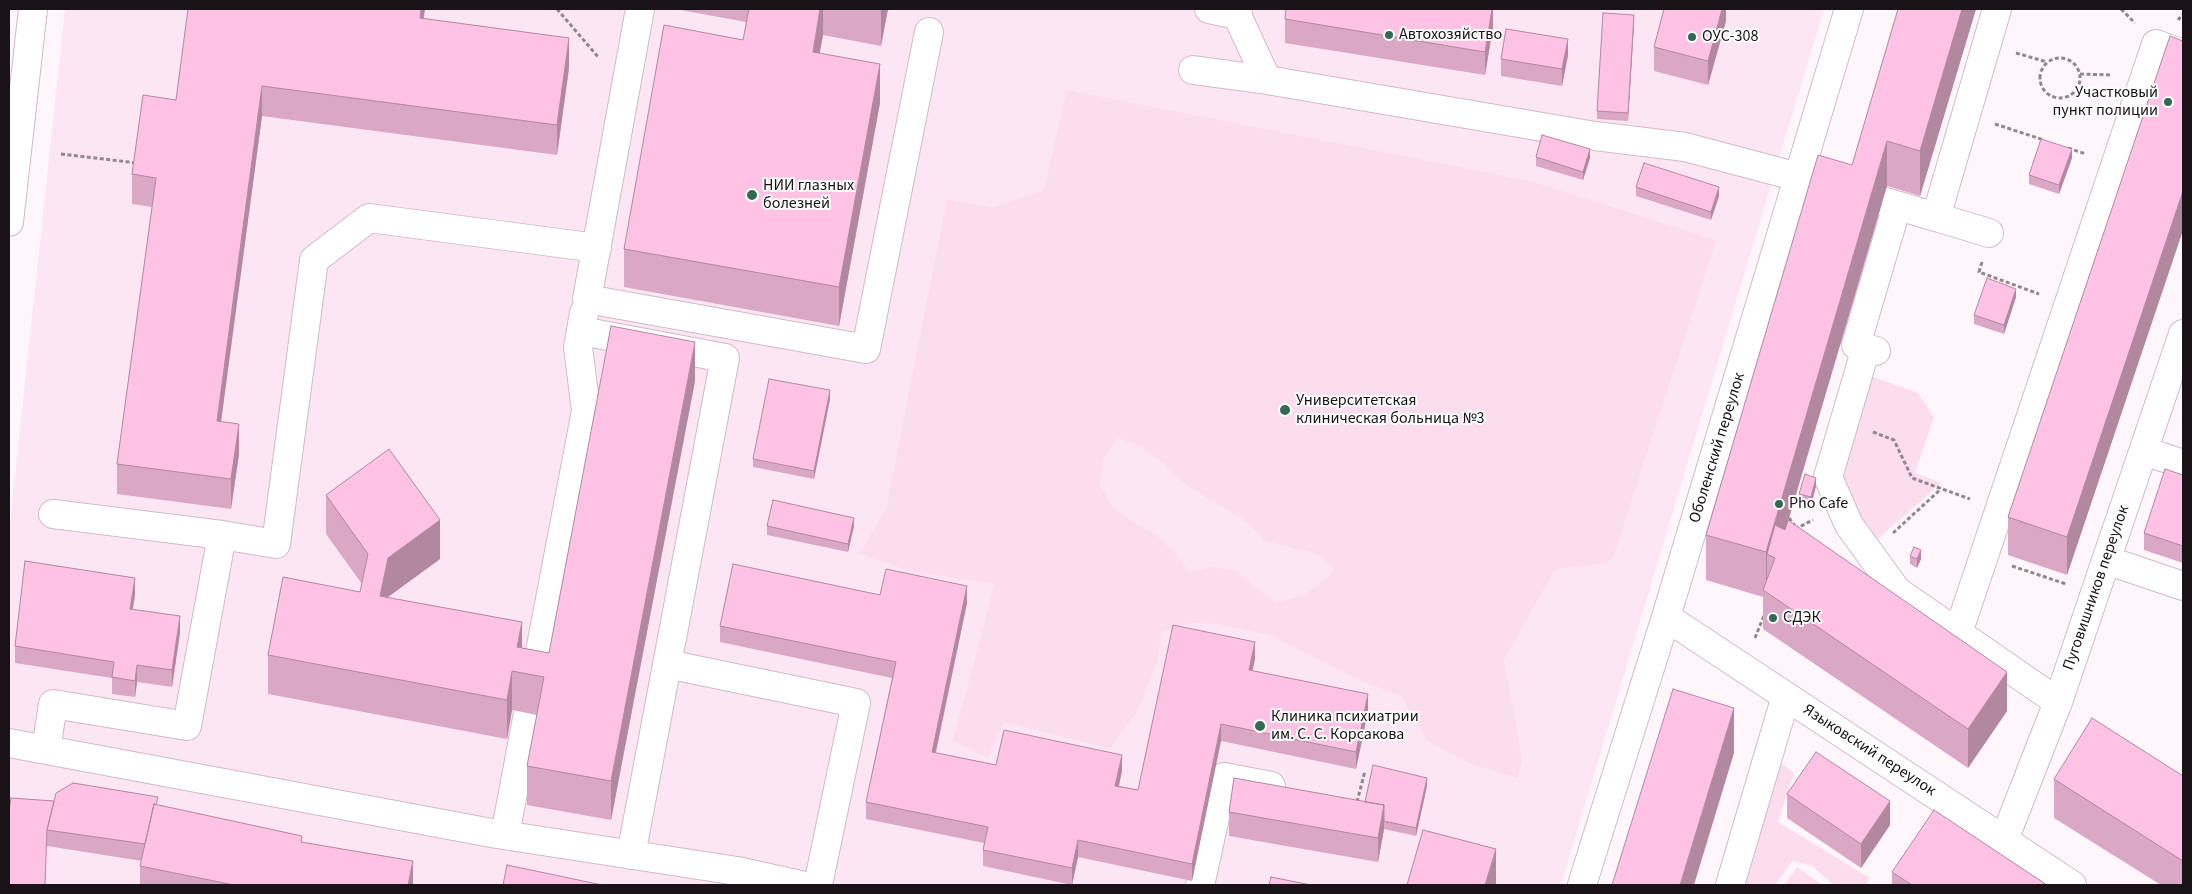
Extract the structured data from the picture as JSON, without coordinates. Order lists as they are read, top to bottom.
{
  "streets": {
    "street": ["Оболенский переулок", "Пуговишников переулок", "Языковский переулок"]
  },
  "crossings": [
    ["Оболенский переулок", "Языковский переулок"],
    ["Пуговишников переулок", "Языковский переулок"]
  ],
  "places": [
    "Автохозяйство",
    "ОУС-308",
    "Участковый пункт полиции",
    "НИИ глазных болезней",
    "Университетская клиническая больница №3",
    "Pho Cafe",
    "СДЭК",
    "Клиника психиатрии им. С. С. Корсакова"
  ]
}
